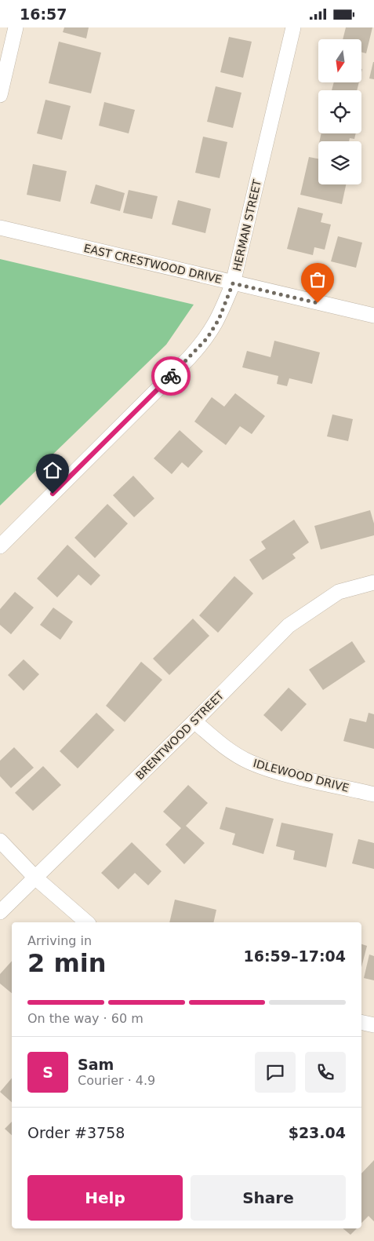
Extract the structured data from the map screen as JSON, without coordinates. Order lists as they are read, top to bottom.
{
  "streets": {
    "street": [
      "HERMAN STREET",
      "EAST CRESTWOOD DRIVE",
      "BRENTWOOD STREET",
      "IDLEWOOD DRIVE"
    ]
  },
  "crossings": [
    ["HERMAN STREET", "EAST CRESTWOOD DRIVE"],
    ["BRENTWOOD STREET", "IDLEWOOD DRIVE"]
  ],
  "north": "bottom",
  "page": {
    "status": "16:57",
    "heading": ["2 min", "Arriving in", "16:59–17:04"],
    "panel": [
      "Sam",
      "Courier · 4.9",
      "Order #3758",
      "$23.04"
    ],
    "bar": "On the way · 60 m",
    "round": "S",
    "buttons": ["Help", "Share"]
  }
}
